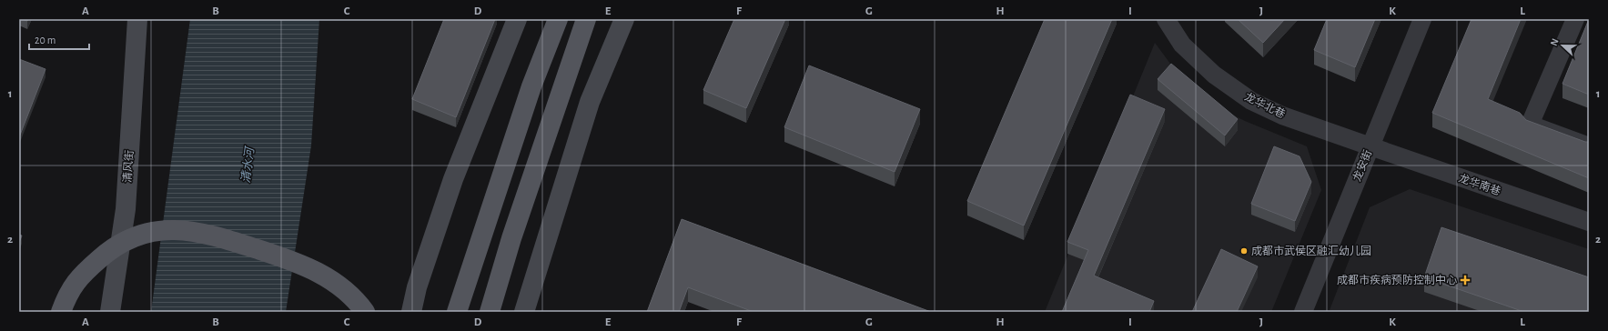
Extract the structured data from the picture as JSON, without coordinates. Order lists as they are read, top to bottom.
{
  "streets": {
    "main road": ["清风街"],
    "street": ["龙华北巷", "龙安街", "龙华南巷"]
  },
  "crossings": [
    ["龙华北巷", "龙安街"],
    ["龙华北巷", "龙华南巷"],
    ["龙安街", "龙华南巷"]
  ],
  "water": ["清水河"],
  "places": {
    "other": ["成都市武侯区融汇幼儿园"],
    "health": ["成都市疾病预防控制中心"]
  },
  "scale_bar": "20 m",
  "north": "left",
  "grid": {
    "columns": [
      "A",
      "B",
      "C",
      "D",
      "E",
      "F",
      "G",
      "H",
      "I",
      "J",
      "K",
      "L"
    ],
    "rows": ["1", "2"]
  }
}
